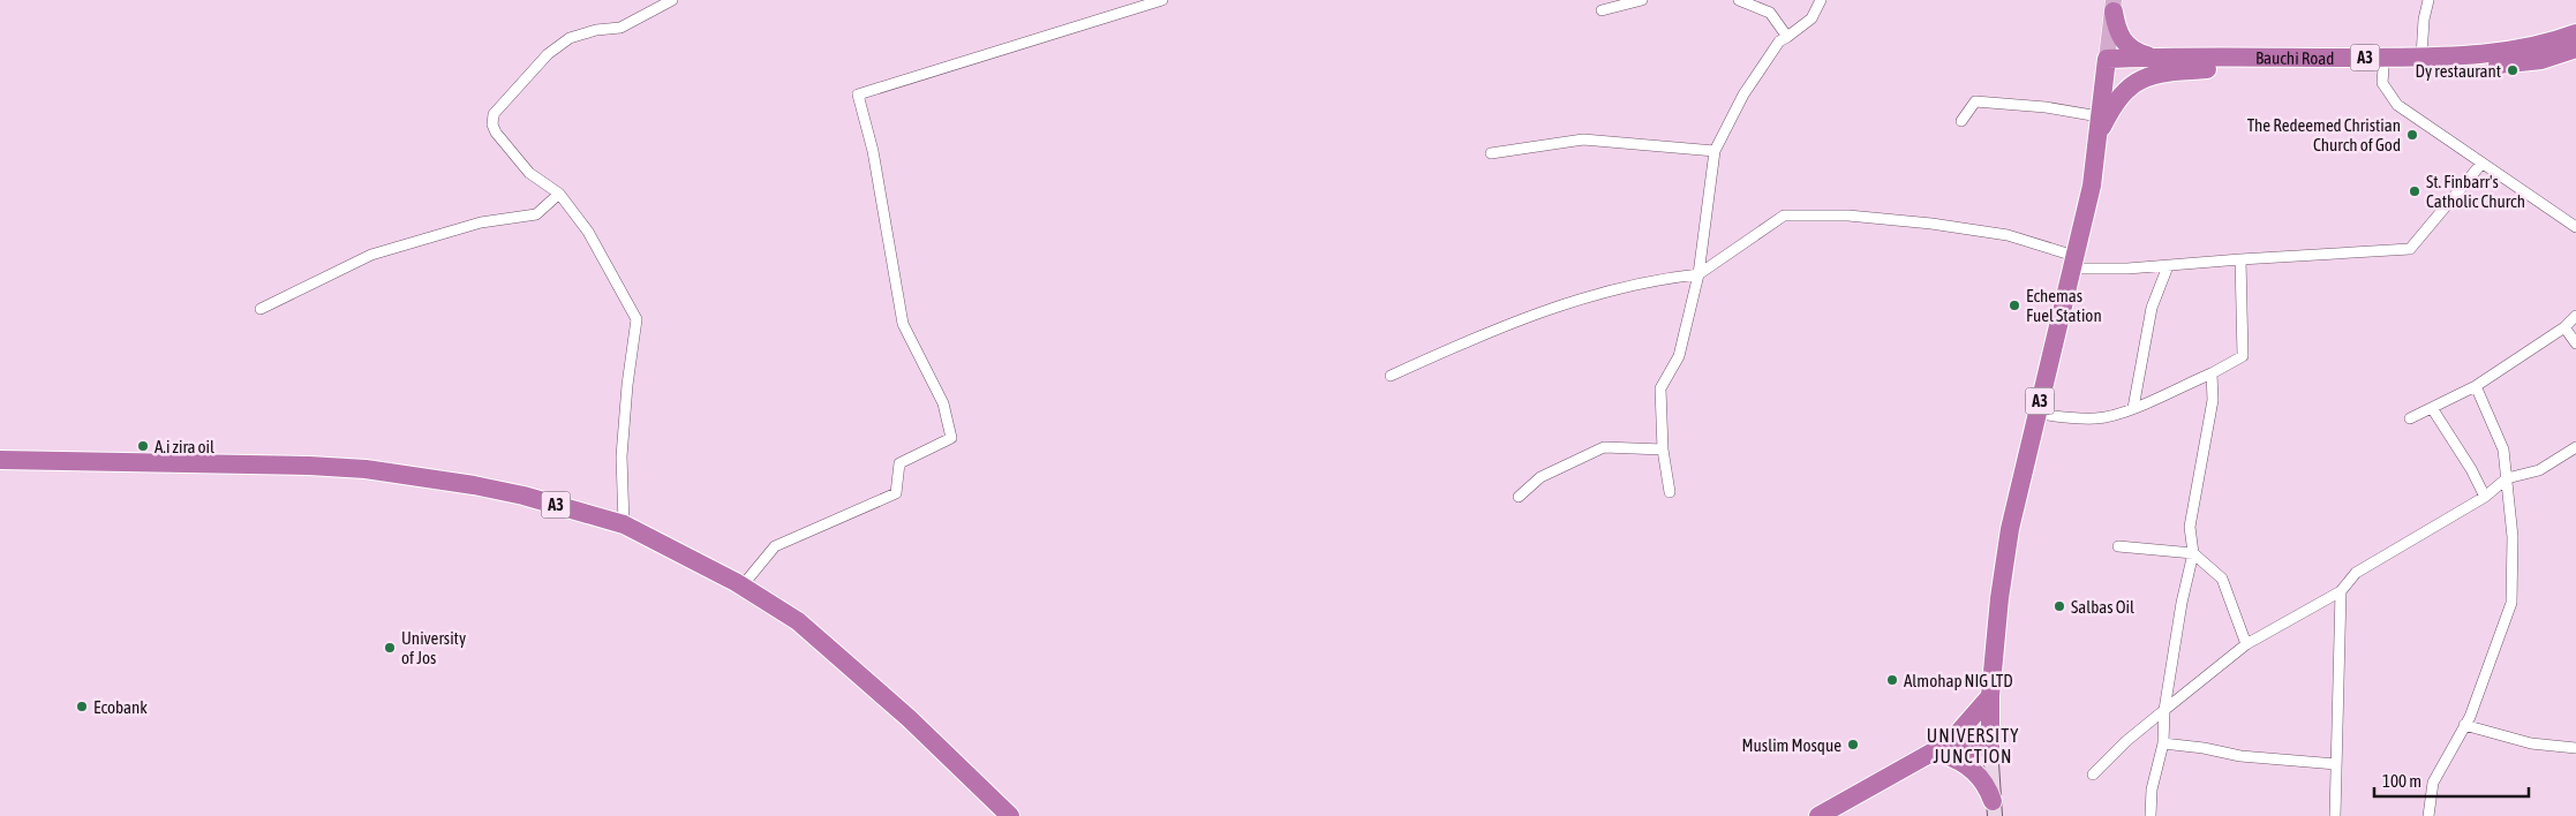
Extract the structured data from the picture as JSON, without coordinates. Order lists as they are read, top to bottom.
{
  "streets": {
    "highway": ["Bauchi Road", "A3"]
  },
  "crossings": [
    ["Bauchi Road", "A3"]
  ],
  "districts": ["UNIVERSITY JUNCTION"],
  "places": [
    "Dy restaurant",
    "The Redeemed Christian Church of God",
    "St. Finbarr's Catholic Church",
    "Echemas Fuel Station",
    "A.i zira oil",
    "Salbas Oil",
    "University of Jos",
    "Almohap NIG LTD",
    "Ecobank",
    "Muslim Mosque"
  ],
  "scale_bar": "100 m"
}
